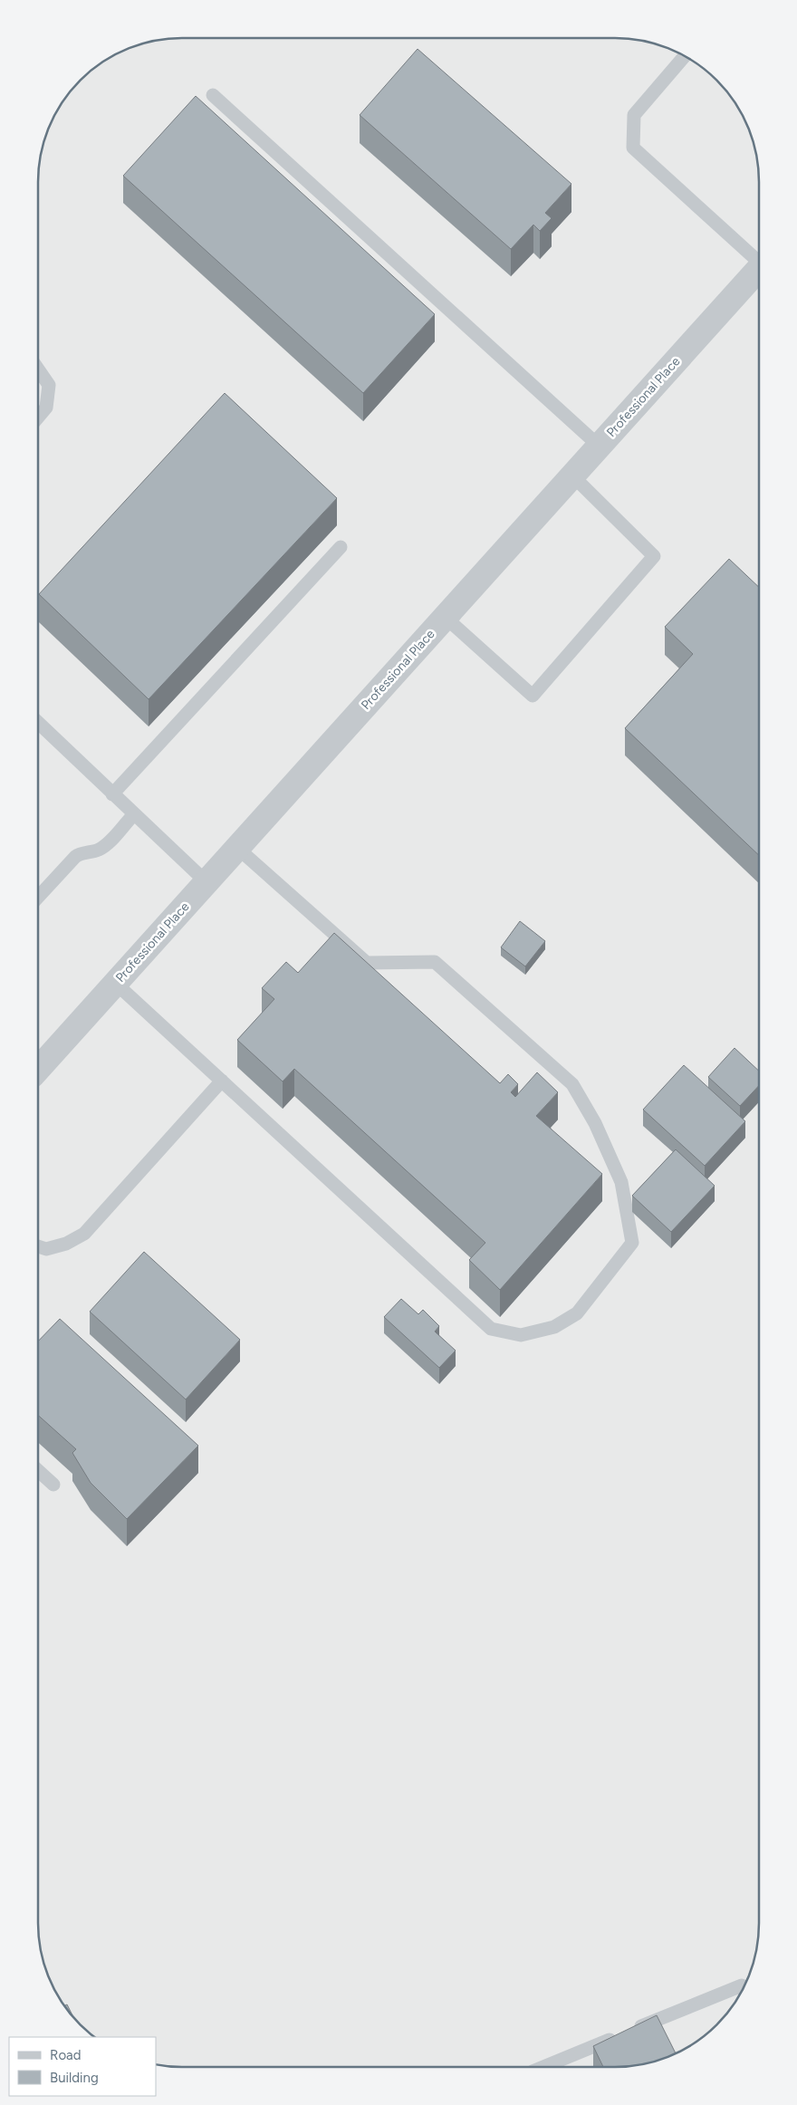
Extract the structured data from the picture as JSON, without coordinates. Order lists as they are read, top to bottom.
{
  "streets": {
    "street": ["Professional Place"]
  },
  "legend": ["Road", "Building"]
}
